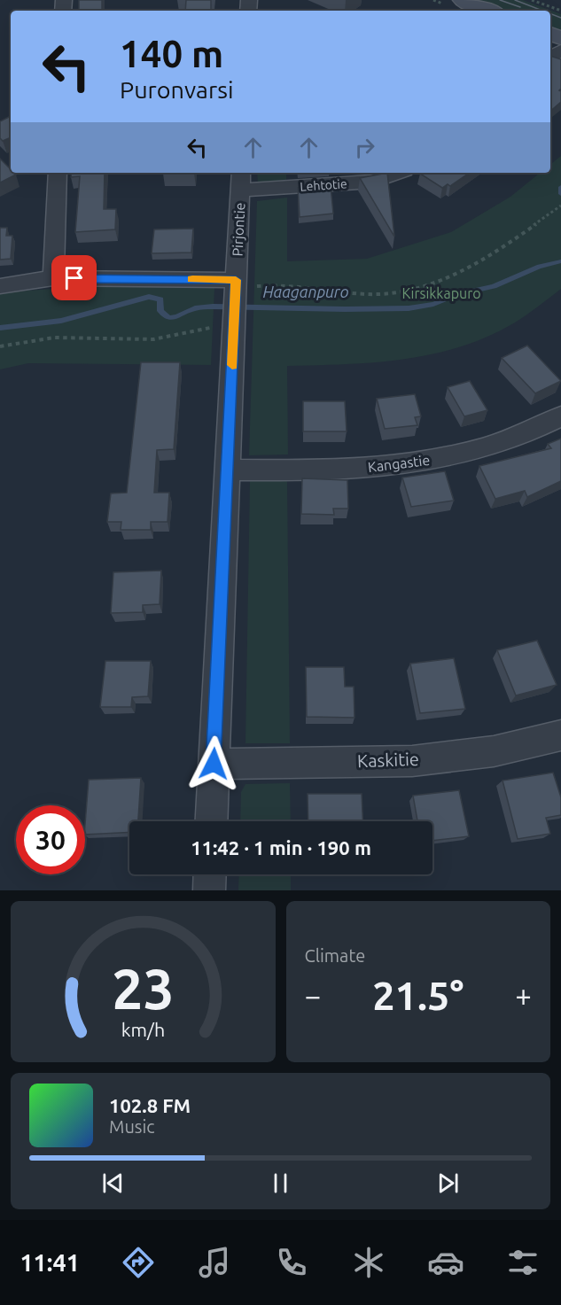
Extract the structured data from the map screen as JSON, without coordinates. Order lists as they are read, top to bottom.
{
  "streets": {
    "street": [
      "Lehtotie",
      "Pirjontie",
      "Kangastie",
      "Kaskitie"
    ]
  },
  "crossings": [
    ["Lehtotie", "Pirjontie"],
    ["Pirjontie", "Kangastie"],
    ["Pirjontie", "Kaskitie"]
  ],
  "water": ["Haaganpuro"],
  "parks": ["Kirsikkapuro"],
  "page": {
    "turn": ["140 m", "Puronvarsi"],
    "limit": "30",
    "trip": "11:42 · 1 min · 190 m",
    "tile": "Climate",
    "heat": ["−", "21.5°", "+"],
    "song": ["102.8 FM", "Music"],
    "tabs": "11:41",
    "gauge": ["23", "km/h"]
  }
}
